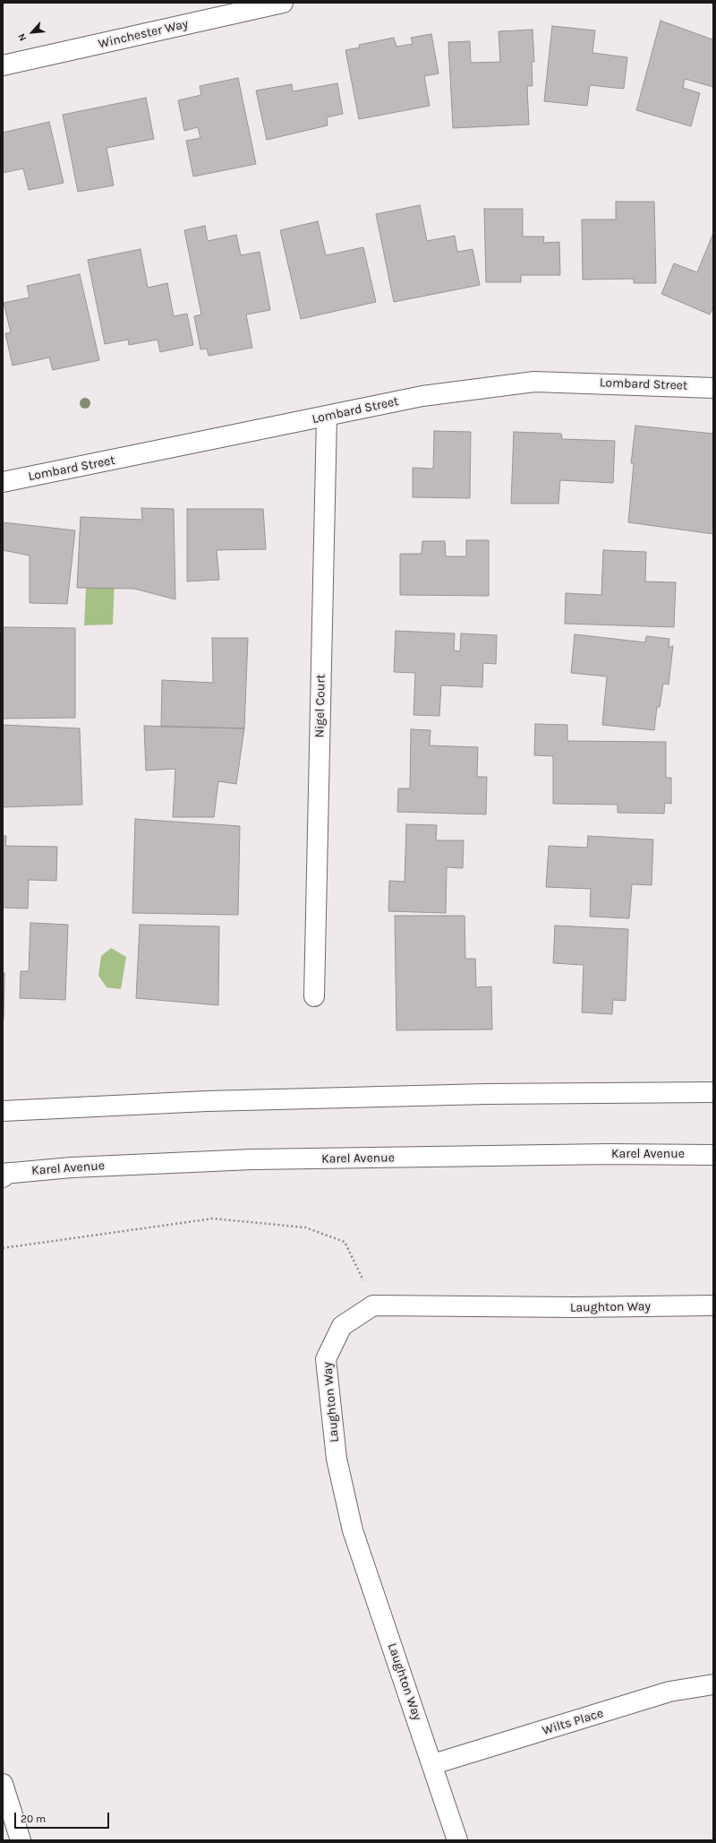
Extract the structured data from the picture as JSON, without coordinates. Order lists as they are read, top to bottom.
{
  "streets": {
    "main road": [
      "Winchester Way",
      "Lombard Street",
      "Nigel Court",
      "Karel Avenue",
      "Laughton Way",
      "Wilts Place"
    ]
  },
  "crossings": [
    ["Lombard Street", "Nigel Court"],
    ["Laughton Way", "Wilts Place"]
  ],
  "scale_bar": "20 m",
  "north": "bottom left"
}
